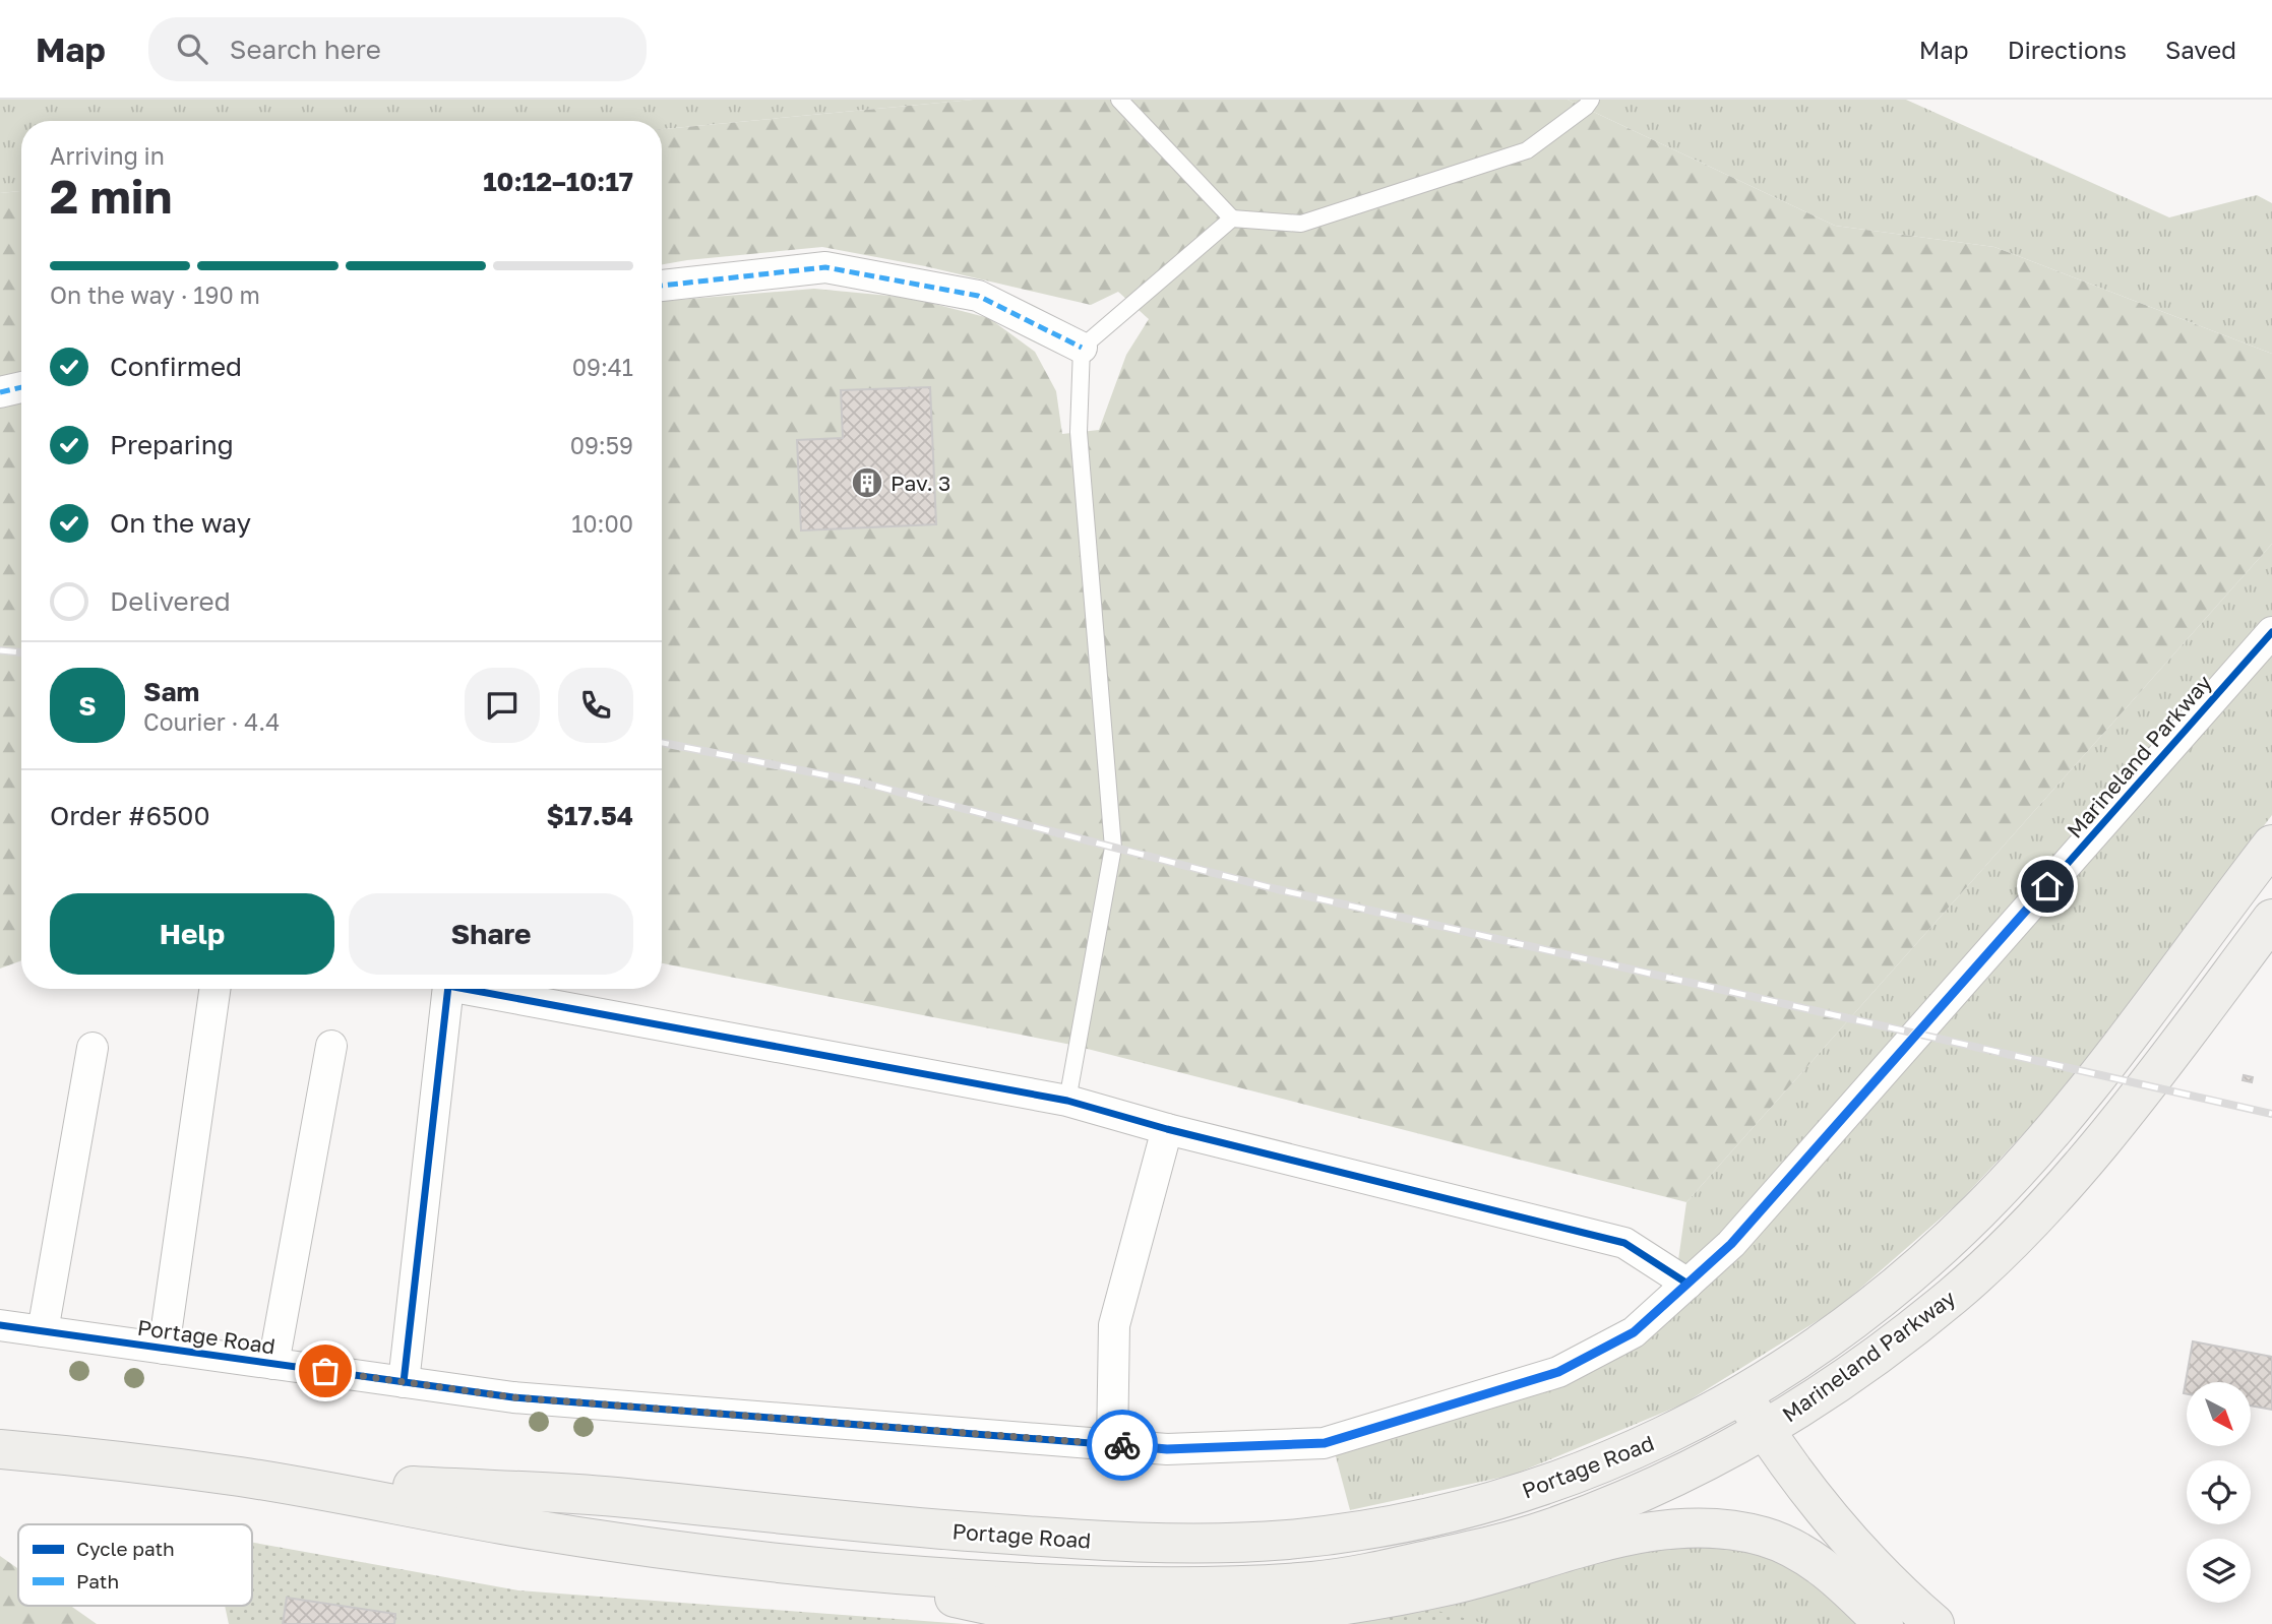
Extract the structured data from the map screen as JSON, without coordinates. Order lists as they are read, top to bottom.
{
  "streets": {
    "main road": ["Marineland Parkway", "Portage Road"]
  },
  "crossings": [
    ["Marineland Parkway", "Portage Road"]
  ],
  "places": {
    "building": ["Pav. 3"]
  },
  "legend": ["Cycle path", "Path"],
  "north": "bottom right",
  "page": {
    "header": "Map",
    "search": "Search here",
    "nav": ["Map", "Directions", "Saved"],
    "heading": ["2 min", "Arriving in", "10:12–10:17"],
    "panel": [
      "Sam",
      "Courier · 4.4",
      "Order #6500",
      "$17.54"
    ],
    "bar": "On the way · 190 m",
    "list": [
      ["Confirmed", "09:41"],
      ["Preparing", "09:59"],
      ["On the way", "10:00"],
      "Delivered"
    ],
    "round": "S",
    "buttons": ["Help", "Share"]
  }
}
